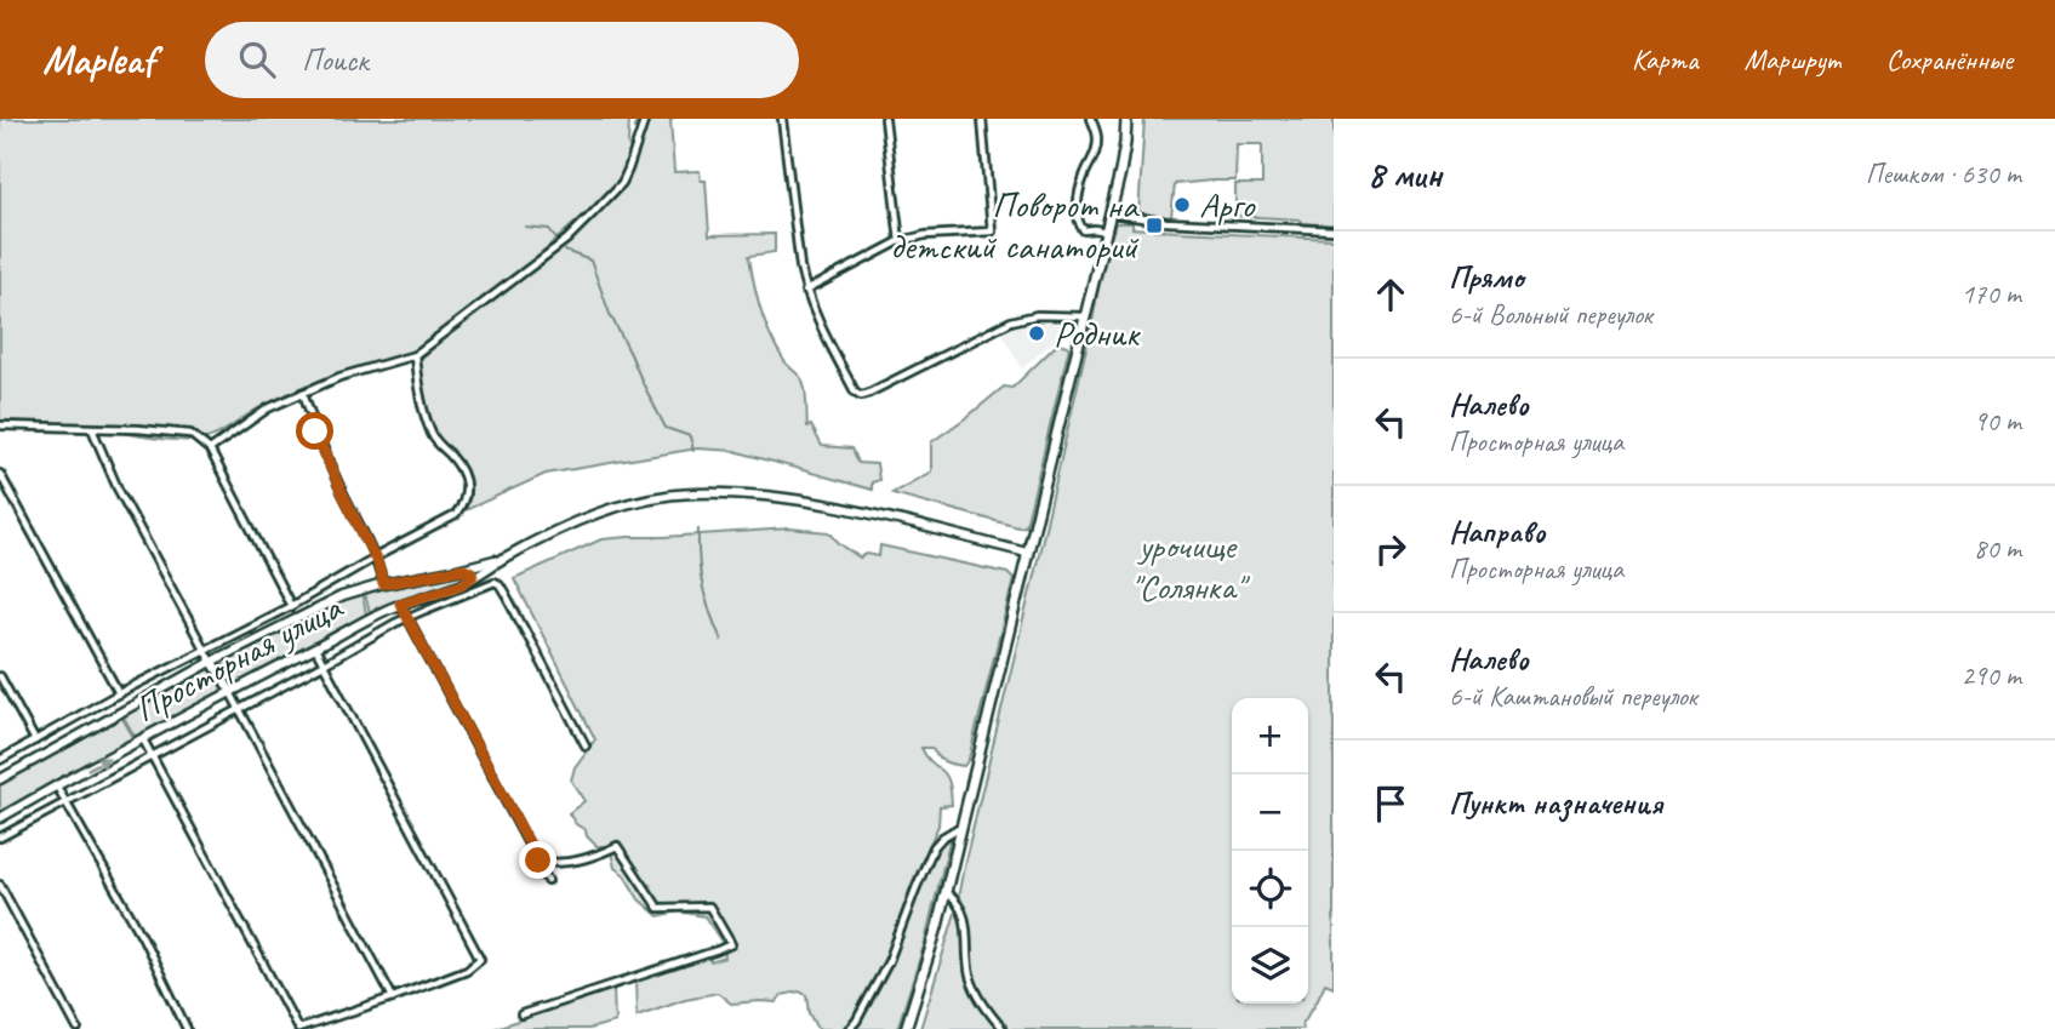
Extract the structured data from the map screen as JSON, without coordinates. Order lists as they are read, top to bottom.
{
  "streets": {
    "main road": ["Просторная улица"]
  },
  "parks": ["урочище \"Солянка\""],
  "places": {
    "other": ["Арго", "Родник"],
    "transit": ["Поворот на детский санаторий"]
  },
  "page": {
    "header": "Mapleaf",
    "search": "Поиск",
    "nav": ["Карта", "Маршрут", "Сохранённые"],
    "heading": ["8 мин", "Пешком · 630 m"],
    "list": [
      ["Прямо", "6-й Вольный переулок", "170 m"],
      ["Налево", "Просторная улица", "90 m"],
      ["Направо", "Просторная улица", "80 m"],
      ["Налево", "6-й Каштановый переулок", "290 m"],
      "Пункт назначения"
    ],
    "map_buttons": ["+", "−"]
  }
}
